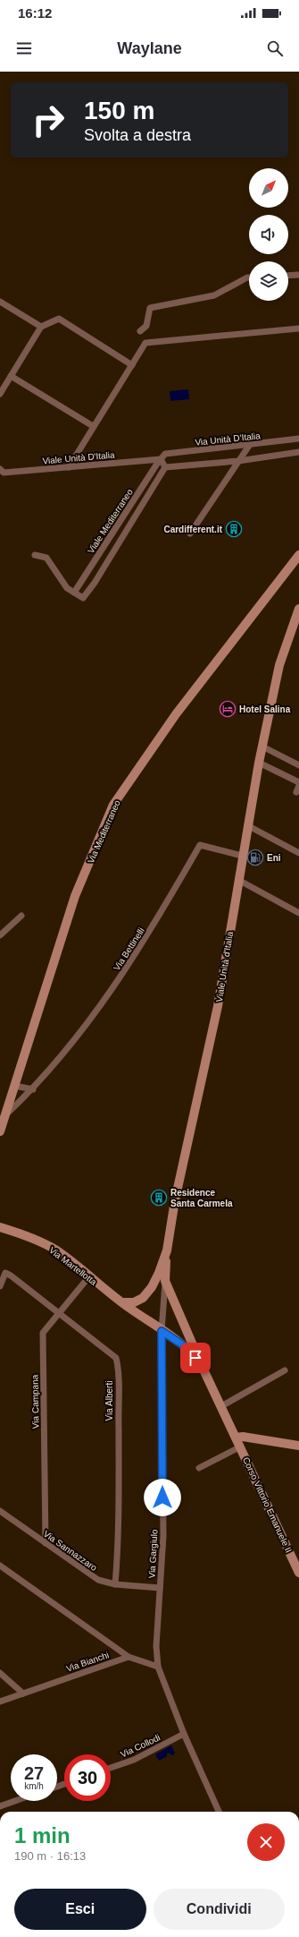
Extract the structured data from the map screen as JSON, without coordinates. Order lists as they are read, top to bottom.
{
  "streets": {
    "main road": [
      "Via Mediterraneo",
      "Viale Unità d'Italia",
      "Via Martellotta",
      "Corso Vittorio Emanuele II"
    ],
    "street": [
      "Via Unità D'Italia",
      "Viale Unità D'Italia",
      "Viale Mediterraneo",
      "Via Bettinelli",
      "Via Alberti",
      "Via Campana",
      "Via Sannazzaro",
      "Via Gargiulo",
      "Via Bianchi",
      "Via Collodi"
    ]
  },
  "crossings": [
    ["Via Unità D'Italia", "Viale Unità D'Italia"],
    ["Via Unità D'Italia", "Viale Mediterraneo"],
    ["Viale Unità D'Italia", "Viale Mediterraneo"],
    ["Via Mediterraneo", "Via Bettinelli"],
    ["Via Bettinelli", "Viale Unità d'Italia"],
    ["Viale Unità d'Italia", "Via Martellotta"],
    ["Via Martellotta", "Via Campana"],
    ["Via Martellotta", "Corso Vittorio Emanuele II"],
    ["Via Martellotta", "Via Gargiulo"],
    ["Via Alberti", "Via Campana"],
    ["Via Alberti", "Via Sannazzaro"],
    ["Via Campana", "Via Sannazzaro"],
    ["Via Sannazzaro", "Via Gargiulo"],
    ["Via Gargiulo", "Via Collodi"]
  ],
  "places": {
    "building": ["Cardifferent.it", "Residence Santa Carmela"],
    "hotel": ["Hotel Salina"],
    "fuel station": ["Eni"]
  },
  "north": "top right",
  "page": {
    "status": "16:12",
    "header": "Waylane",
    "turn": ["150 m", "Svolta a destra"],
    "speed": "27 km/h",
    "limit": "30",
    "heading": ["1 min", "190 m · 16:13"],
    "buttons": ["Esci", "Condividi"]
  }
}
